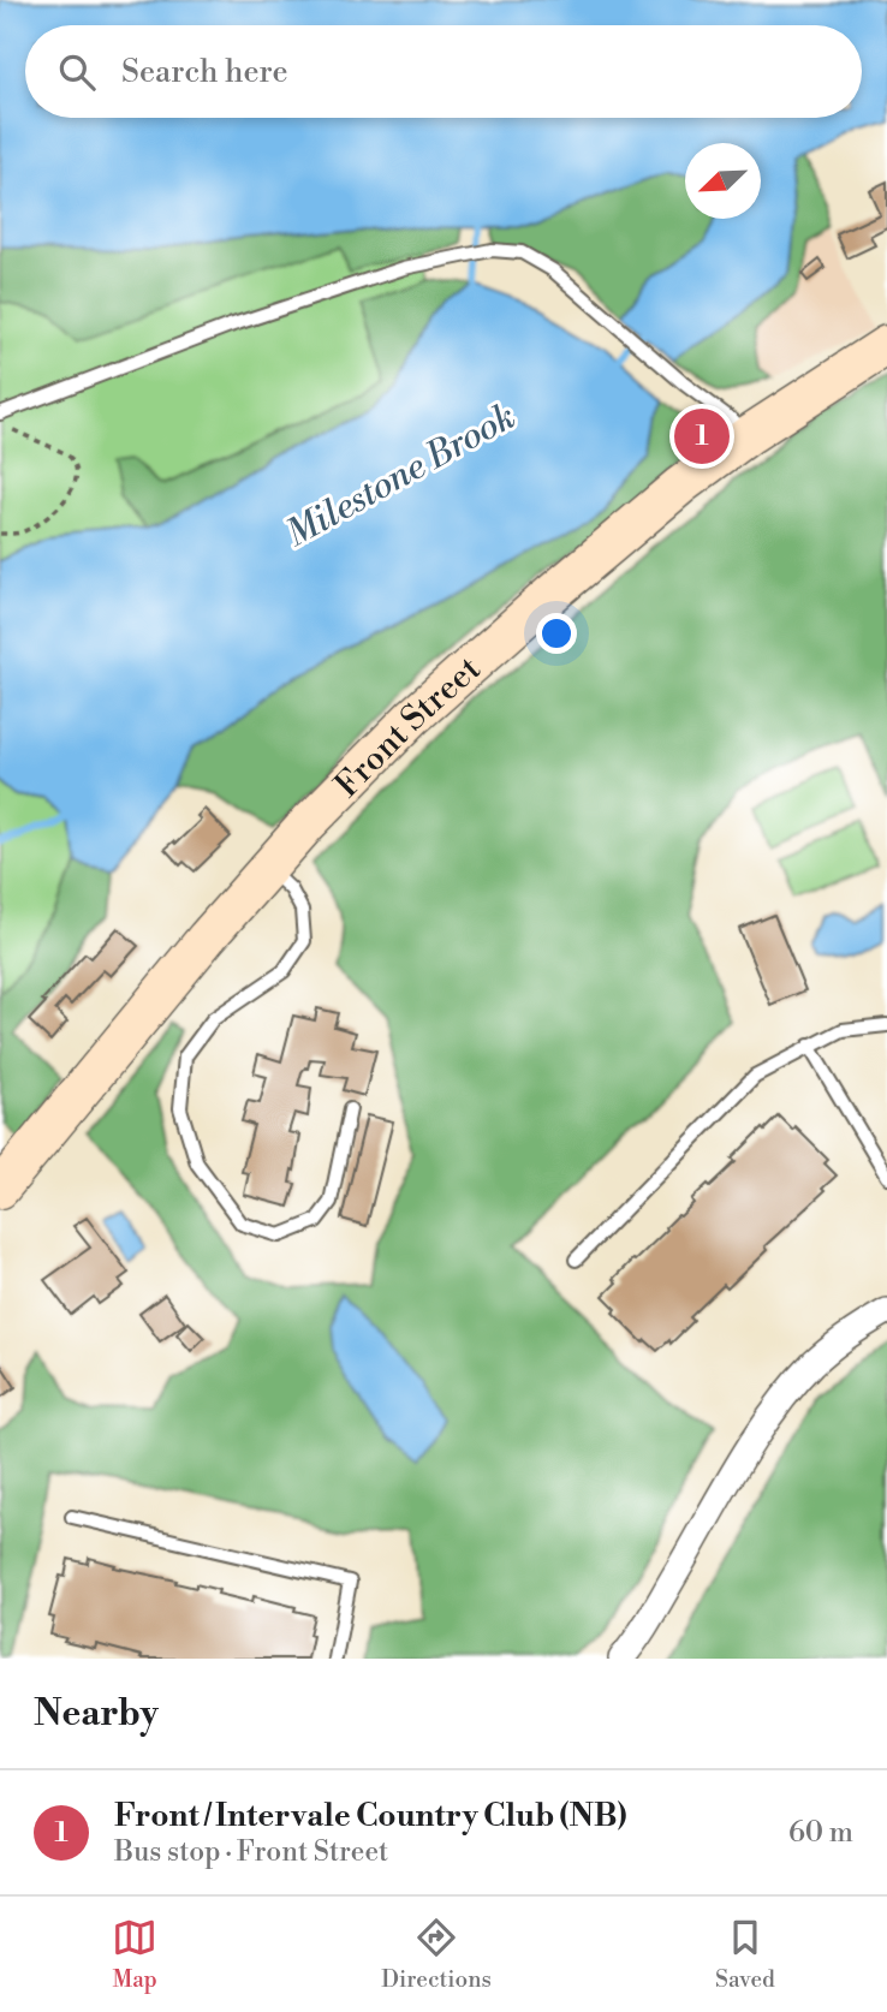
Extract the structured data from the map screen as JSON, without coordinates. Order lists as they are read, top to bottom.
{
  "streets": {
    "main road": ["Front Street"]
  },
  "water": ["Milestone Brook"],
  "north": "bottom left",
  "page": {
    "search": "Search here",
    "pins": "1",
    "heading": "Nearby",
    "list": [
      {
        "mark": "1",
        "name": "Front / Intervale Country Club (NB)",
        "note": "Bus stop · Front Street",
        "value": "60 m"
      }
    ],
    "nav": ["Map", "Directions", "Saved"]
  }
}
